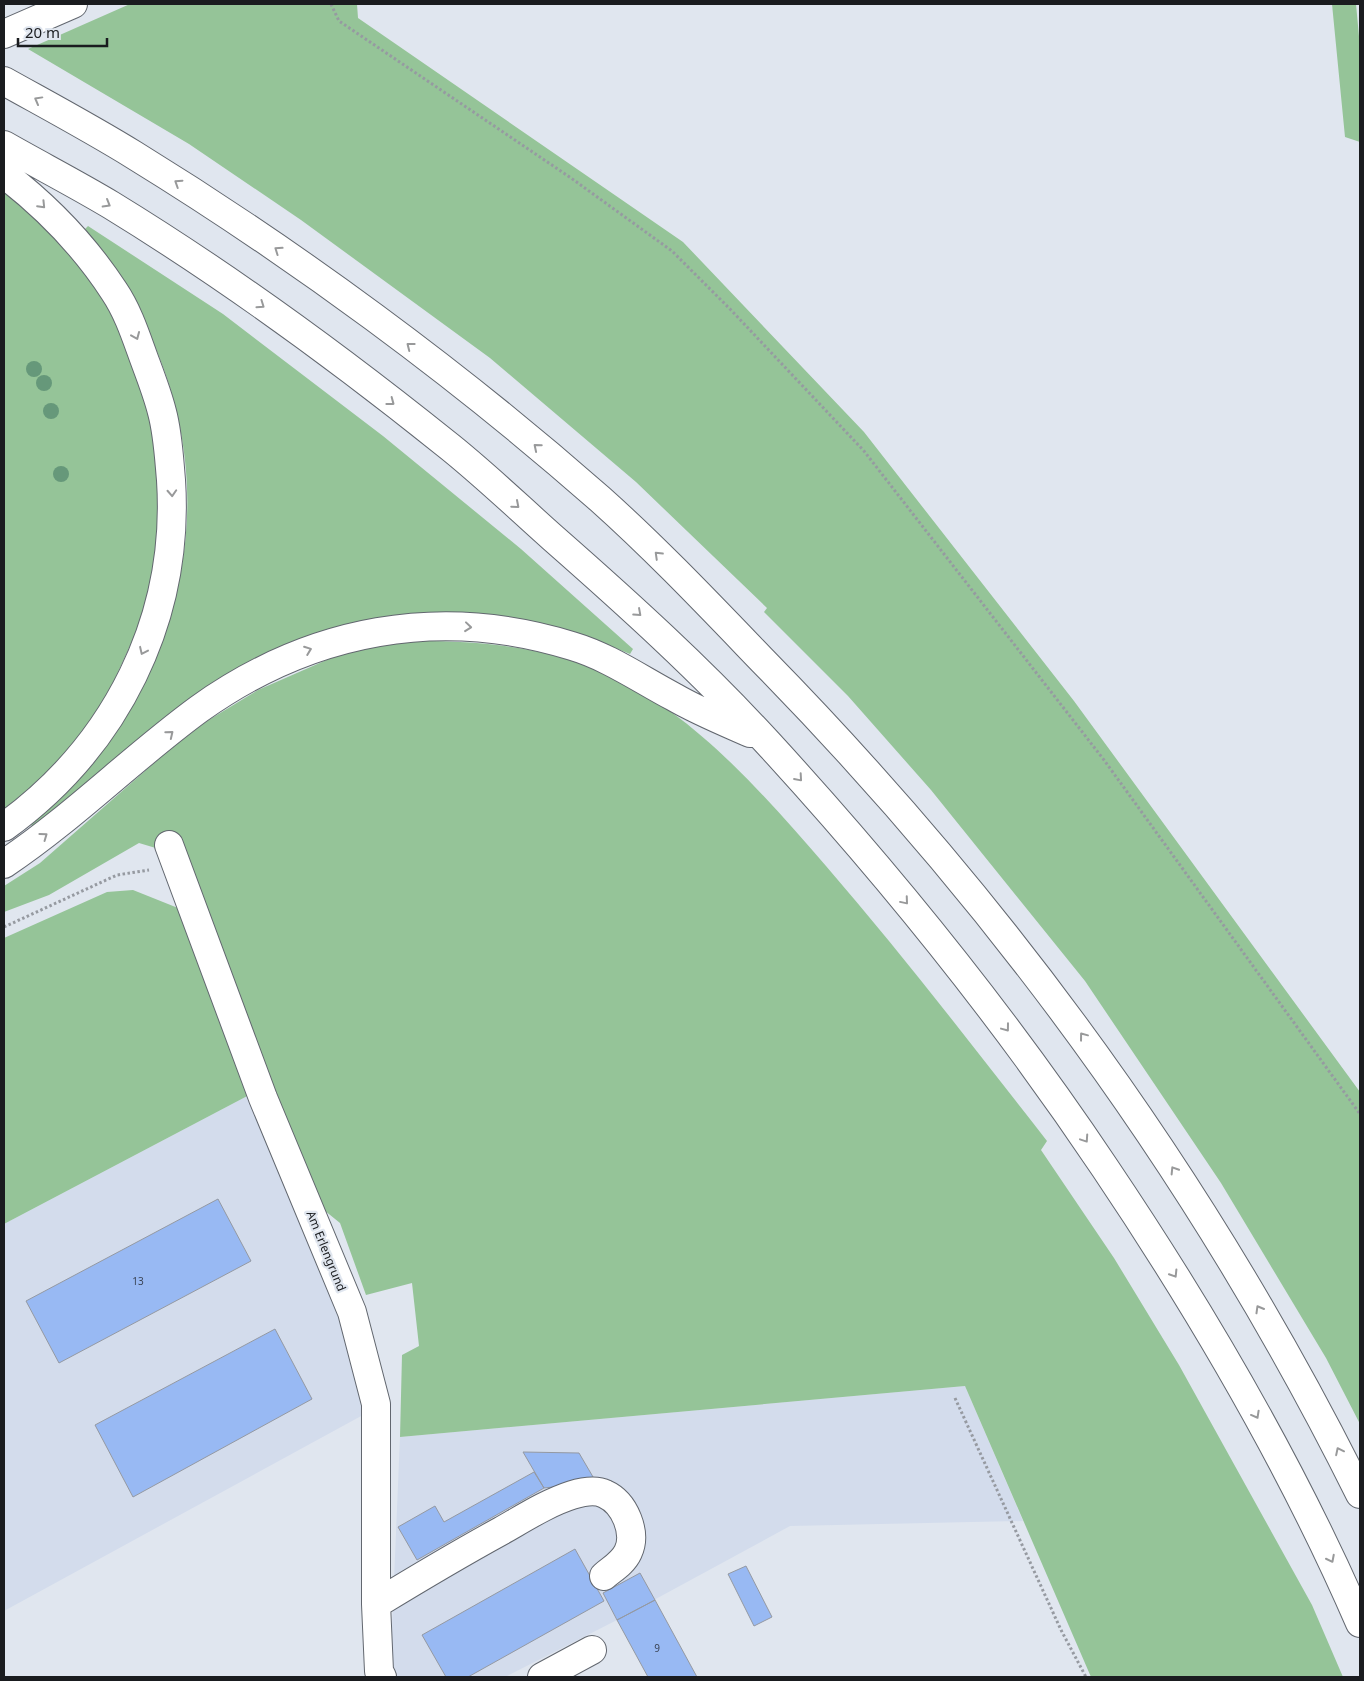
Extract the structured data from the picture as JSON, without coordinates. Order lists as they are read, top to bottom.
{
  "streets": {
    "main road": ["Am Erlengrund"]
  },
  "house_numbers": ["13", "9"],
  "scale_bar": "20 m"
}
